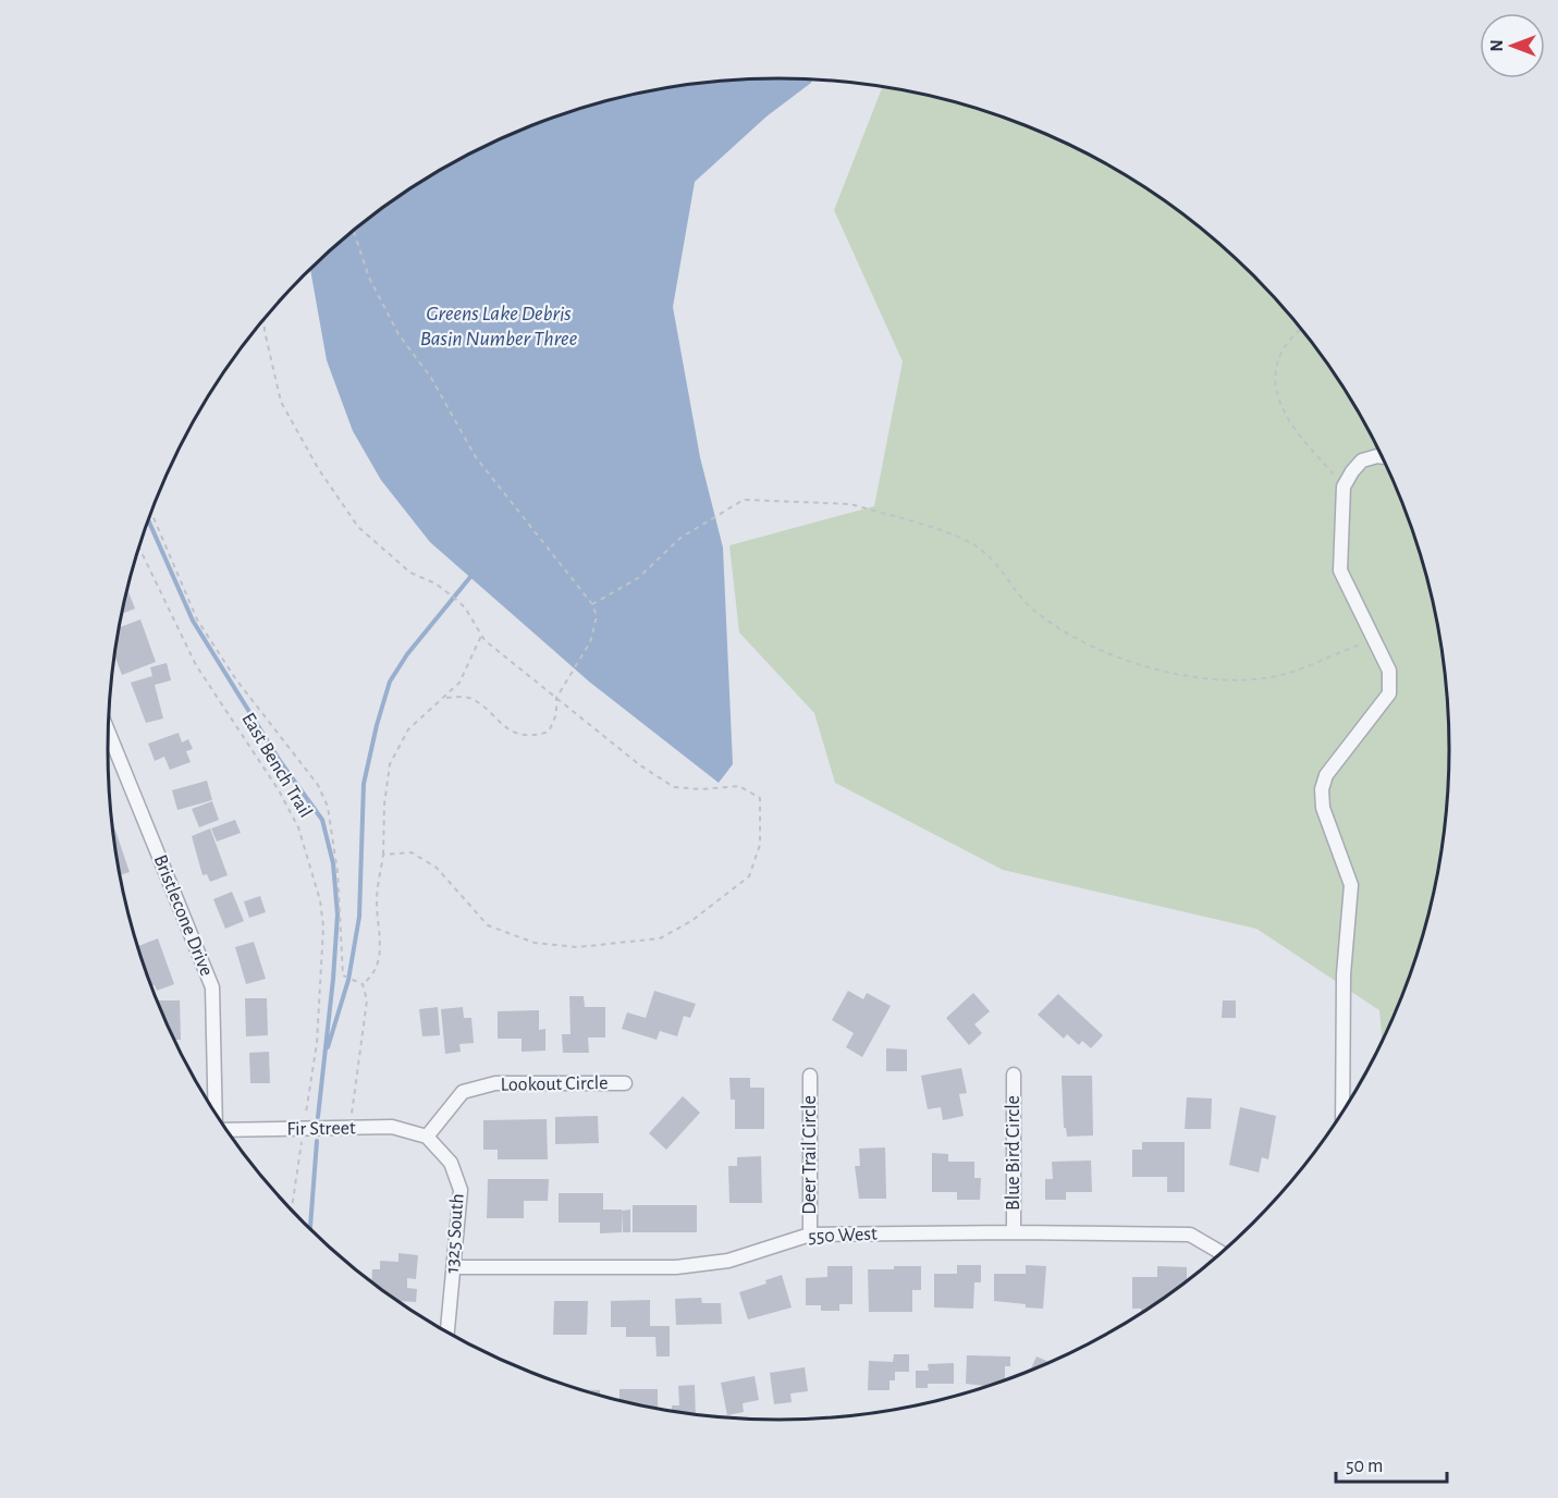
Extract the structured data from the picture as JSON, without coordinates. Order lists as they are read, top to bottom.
{
  "streets": {
    "street": [
      "Bristlecone Drive",
      "Lookout Circle",
      "Fir Street",
      "Blue Bird Circle",
      "Deer Trail Circle",
      "1325 South",
      "550 West"
    ],
    "path": ["East Bench Trail"]
  },
  "crossings": [
    ["East Bench Trail", "Fir Street"],
    ["Lookout Circle", "Fir Street"],
    ["Lookout Circle", "1325 South"],
    ["Fir Street", "1325 South"],
    ["Blue Bird Circle", "550 West"],
    ["Deer Trail Circle", "550 West"],
    ["1325 South", "550 West"]
  ],
  "water": ["Greens Lake Debris Basin Number Three"],
  "scale_bar": "50 m",
  "north": "left"
}
